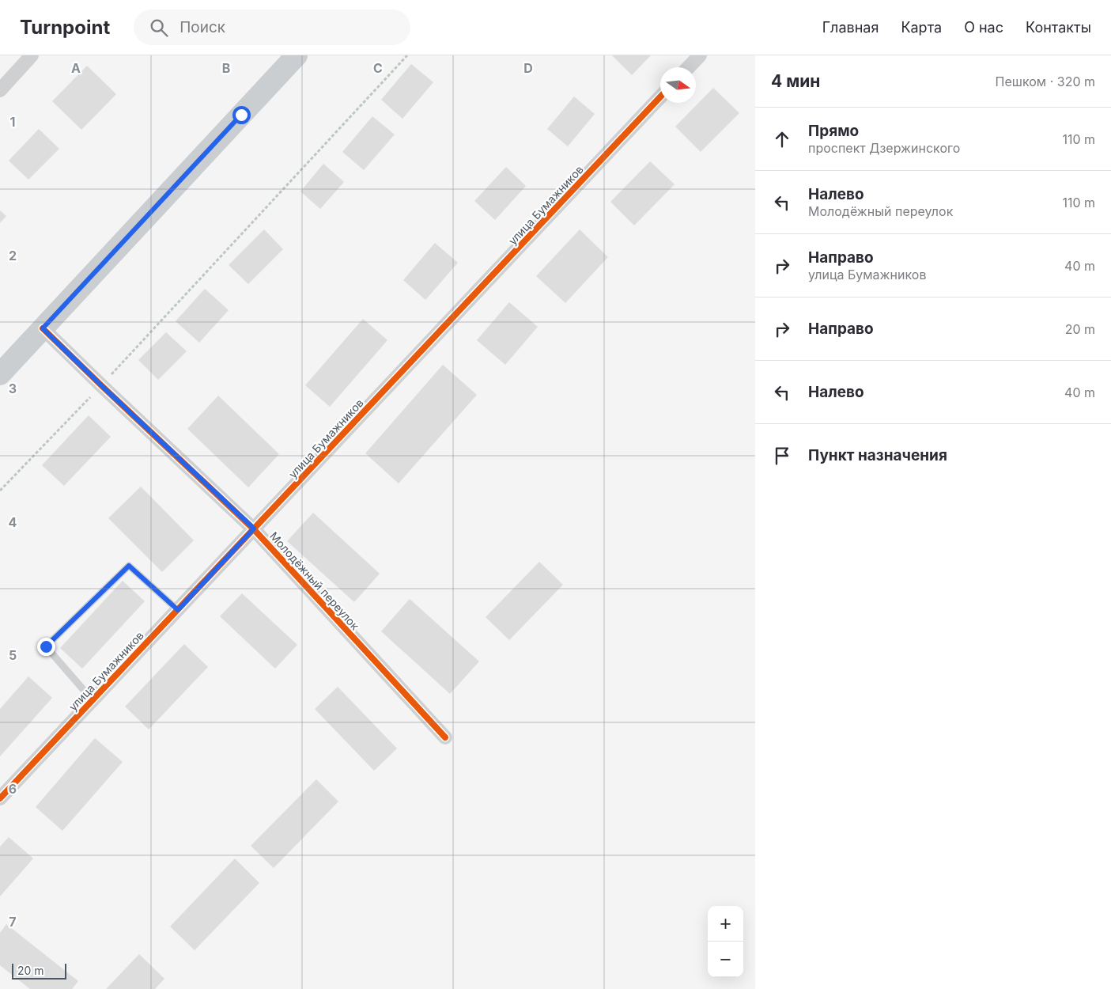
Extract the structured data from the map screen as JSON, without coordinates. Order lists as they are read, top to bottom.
{
  "streets": {
    "street": ["улица Бумажников", "Молодёжный переулок"]
  },
  "crossings": [
    ["улица Бумажников", "Молодёжный переулок"]
  ],
  "scale_bar": "20 m",
  "north": "right",
  "page": {
    "header": "Turnpoint",
    "search": "Поиск",
    "nav": [
      "Главная",
      "Карта",
      "О нас",
      "Контакты"
    ],
    "heading": ["4 мин", "Пешком · 320 m"],
    "list": [
      ["Прямо", "проспект Дзержинского", "110 m"],
      ["Налево", "Молодёжный переулок", "110 m"],
      ["Направо", "улица Бумажников", "40 m"],
      ["Направо", "20 m"],
      ["Налево", "40 m"],
      "Пункт назначения"
    ],
    "map_buttons": ["+", "−"],
    "scale": "20 m"
  },
  "grid": {
    "columns": [
      "A",
      "B",
      "C",
      "D"
    ],
    "rows": [
      "1",
      "2",
      "3",
      "4",
      "5",
      "6",
      "7"
    ]
  }
}
